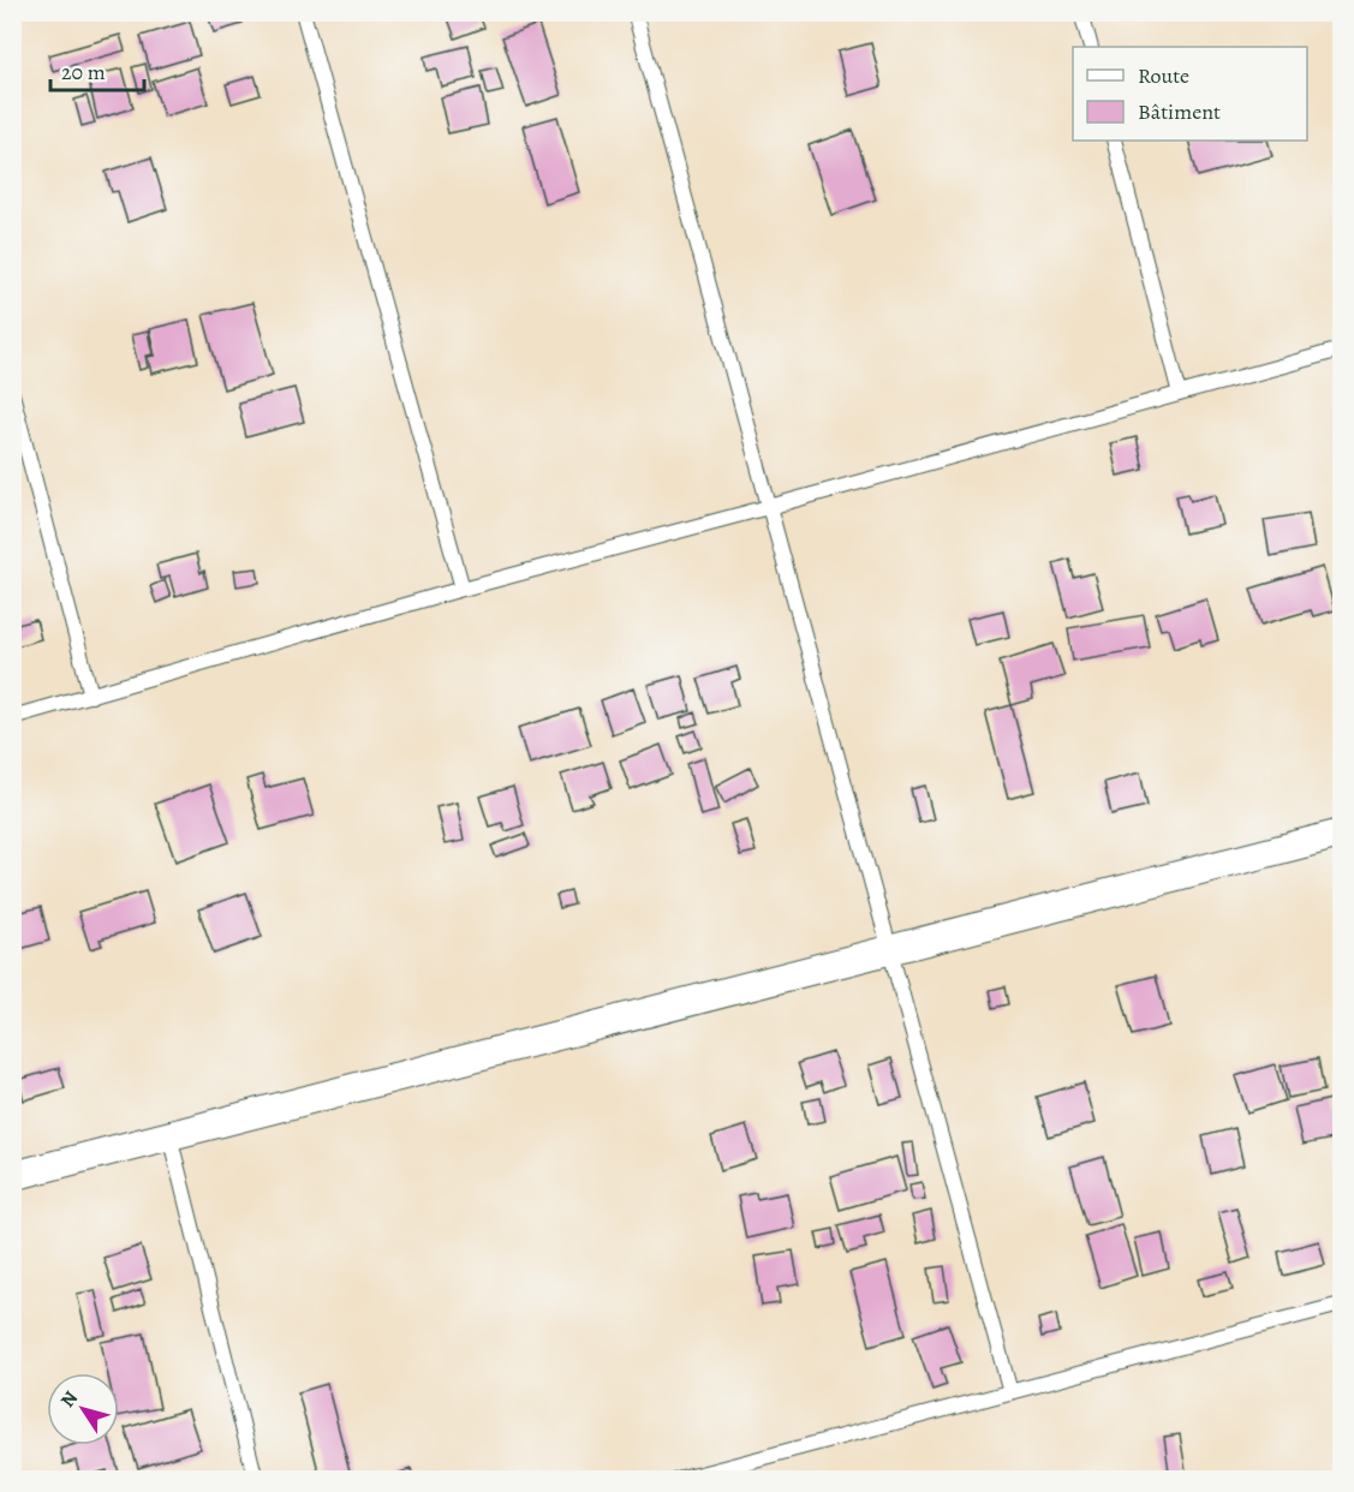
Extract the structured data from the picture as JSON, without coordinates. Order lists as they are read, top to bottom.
{
  "legend": ["Route", "Bâtiment"],
  "scale_bar": "20 m",
  "north": "top left"
}
